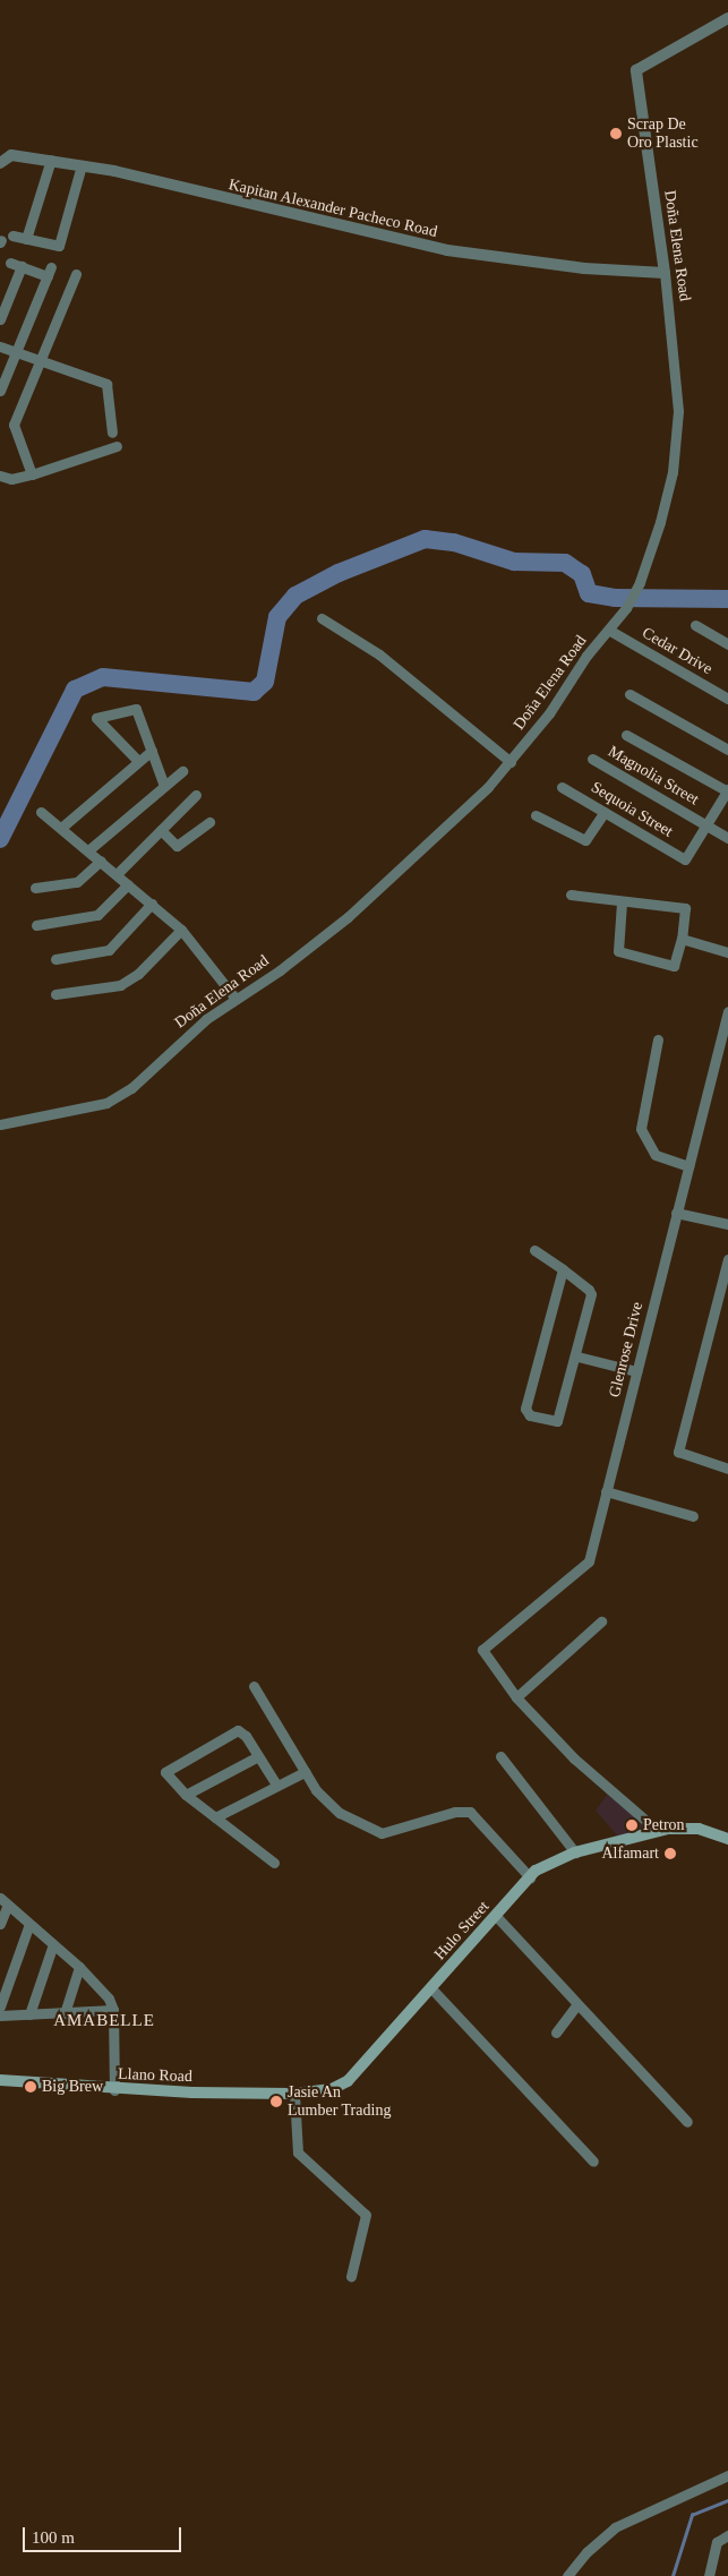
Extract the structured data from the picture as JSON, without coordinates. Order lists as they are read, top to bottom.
{
  "streets": {
    "main road": ["Hulo Street", "Llano Road"],
    "street": [
      "Kapitan Alexander Pacheco Road",
      "Doña Elena Road",
      "Cedar Drive",
      "Magnolia Street",
      "Sequoia Street",
      "Glenrose Drive"
    ]
  },
  "crossings": [
    ["Kapitan Alexander Pacheco Road", "Doña Elena Road"],
    ["Doña Elena Road", "Cedar Drive"],
    ["Magnolia Street", "Sequoia Street"],
    ["Hulo Street", "Llano Road"]
  ],
  "districts": ["AMABELLE"],
  "places": [
    "Scrap De Oro Plastic",
    "Petron",
    "Alfamart",
    "Big Brew",
    "Jasie An Lumber Trading"
  ],
  "scale_bar": "100 m"
}
